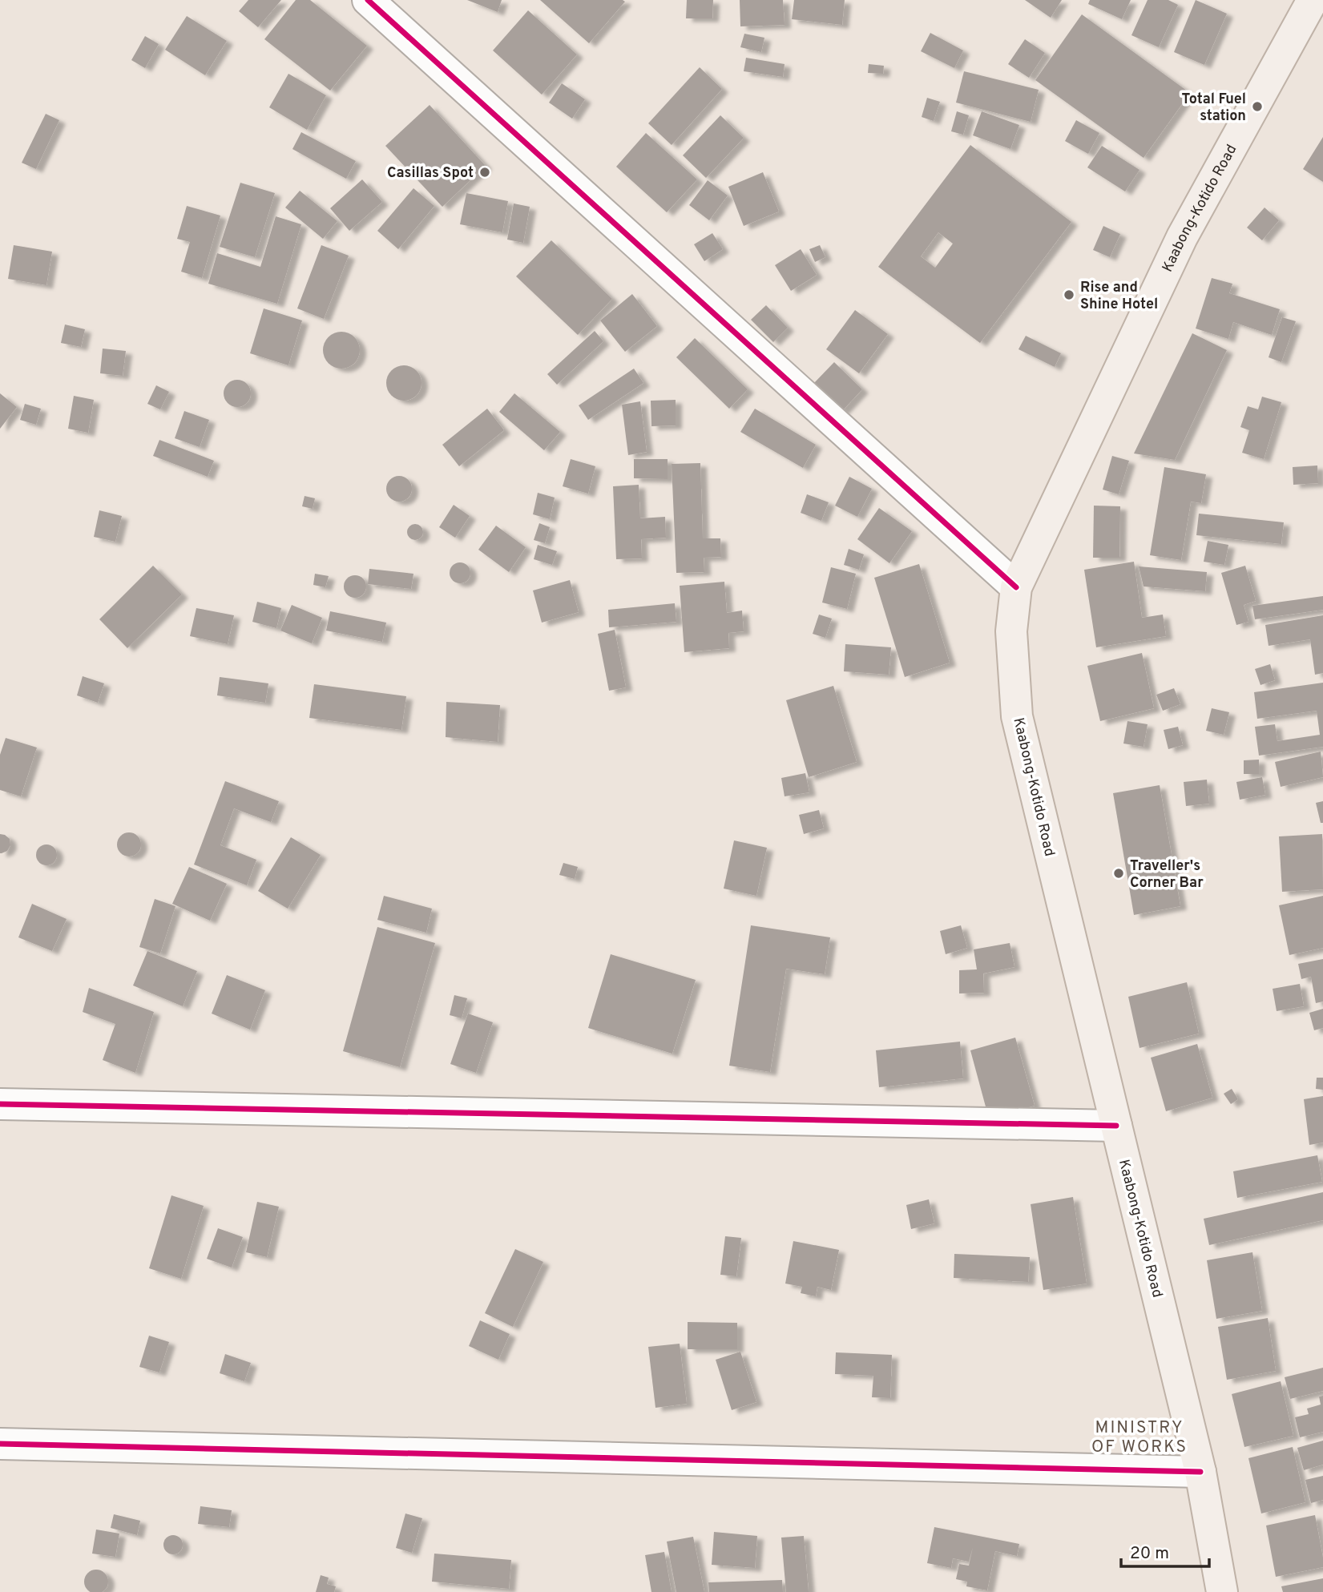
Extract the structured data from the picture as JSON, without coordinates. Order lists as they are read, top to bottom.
{
  "streets": {
    "main road": ["Kaabong-Kotido Road"]
  },
  "districts": ["MINISTRY OF WORKS"],
  "places": [
    "Total Fuel station",
    "Casillas Spot",
    "Rise and Shine Hotel",
    "Traveller's Corner Bar"
  ],
  "scale_bar": "20 m"
}
